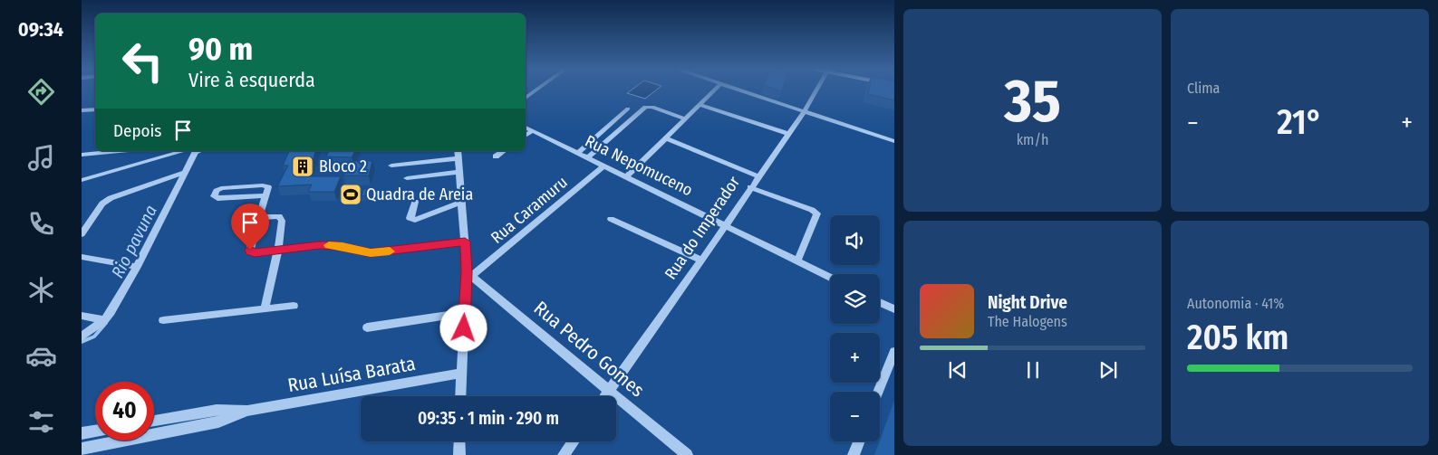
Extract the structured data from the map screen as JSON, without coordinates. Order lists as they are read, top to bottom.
{
  "streets": {
    "street": [
      "Rua Nepomuceno",
      "Rua Caramuru",
      "Rua do Imperador",
      "Rua Pedro Gomes",
      "Rua Luísa Barata"
    ]
  },
  "crossings": [
    ["Rua Nepomuceno", "Rua Caramuru"],
    ["Rua Nepomuceno", "Rua do Imperador"],
    ["Rua Caramuru", "Rua Pedro Gomes"],
    ["Rua do Imperador", "Rua Pedro Gomes"]
  ],
  "water": ["Rio pavuna"],
  "places": {
    "building": ["Bloco 2"],
    "sports": ["Quadra de Areia"]
  },
  "page": {
    "tabs": "09:34",
    "tile": [
      ["35", "km/h"],
      "Clima",
      ["Autonomia · 41%", "205 km"]
    ],
    "turn": ["90 m", "Vire à esquerda"],
    "heat": ["−", "21°", "+"],
    "then": "Depois",
    "map_buttons": ["+", "−"],
    "song": ["Night Drive", "The Halogens"],
    "limit": "40",
    "trip": "09:35 · 1 min · 290 m"
  }
}
